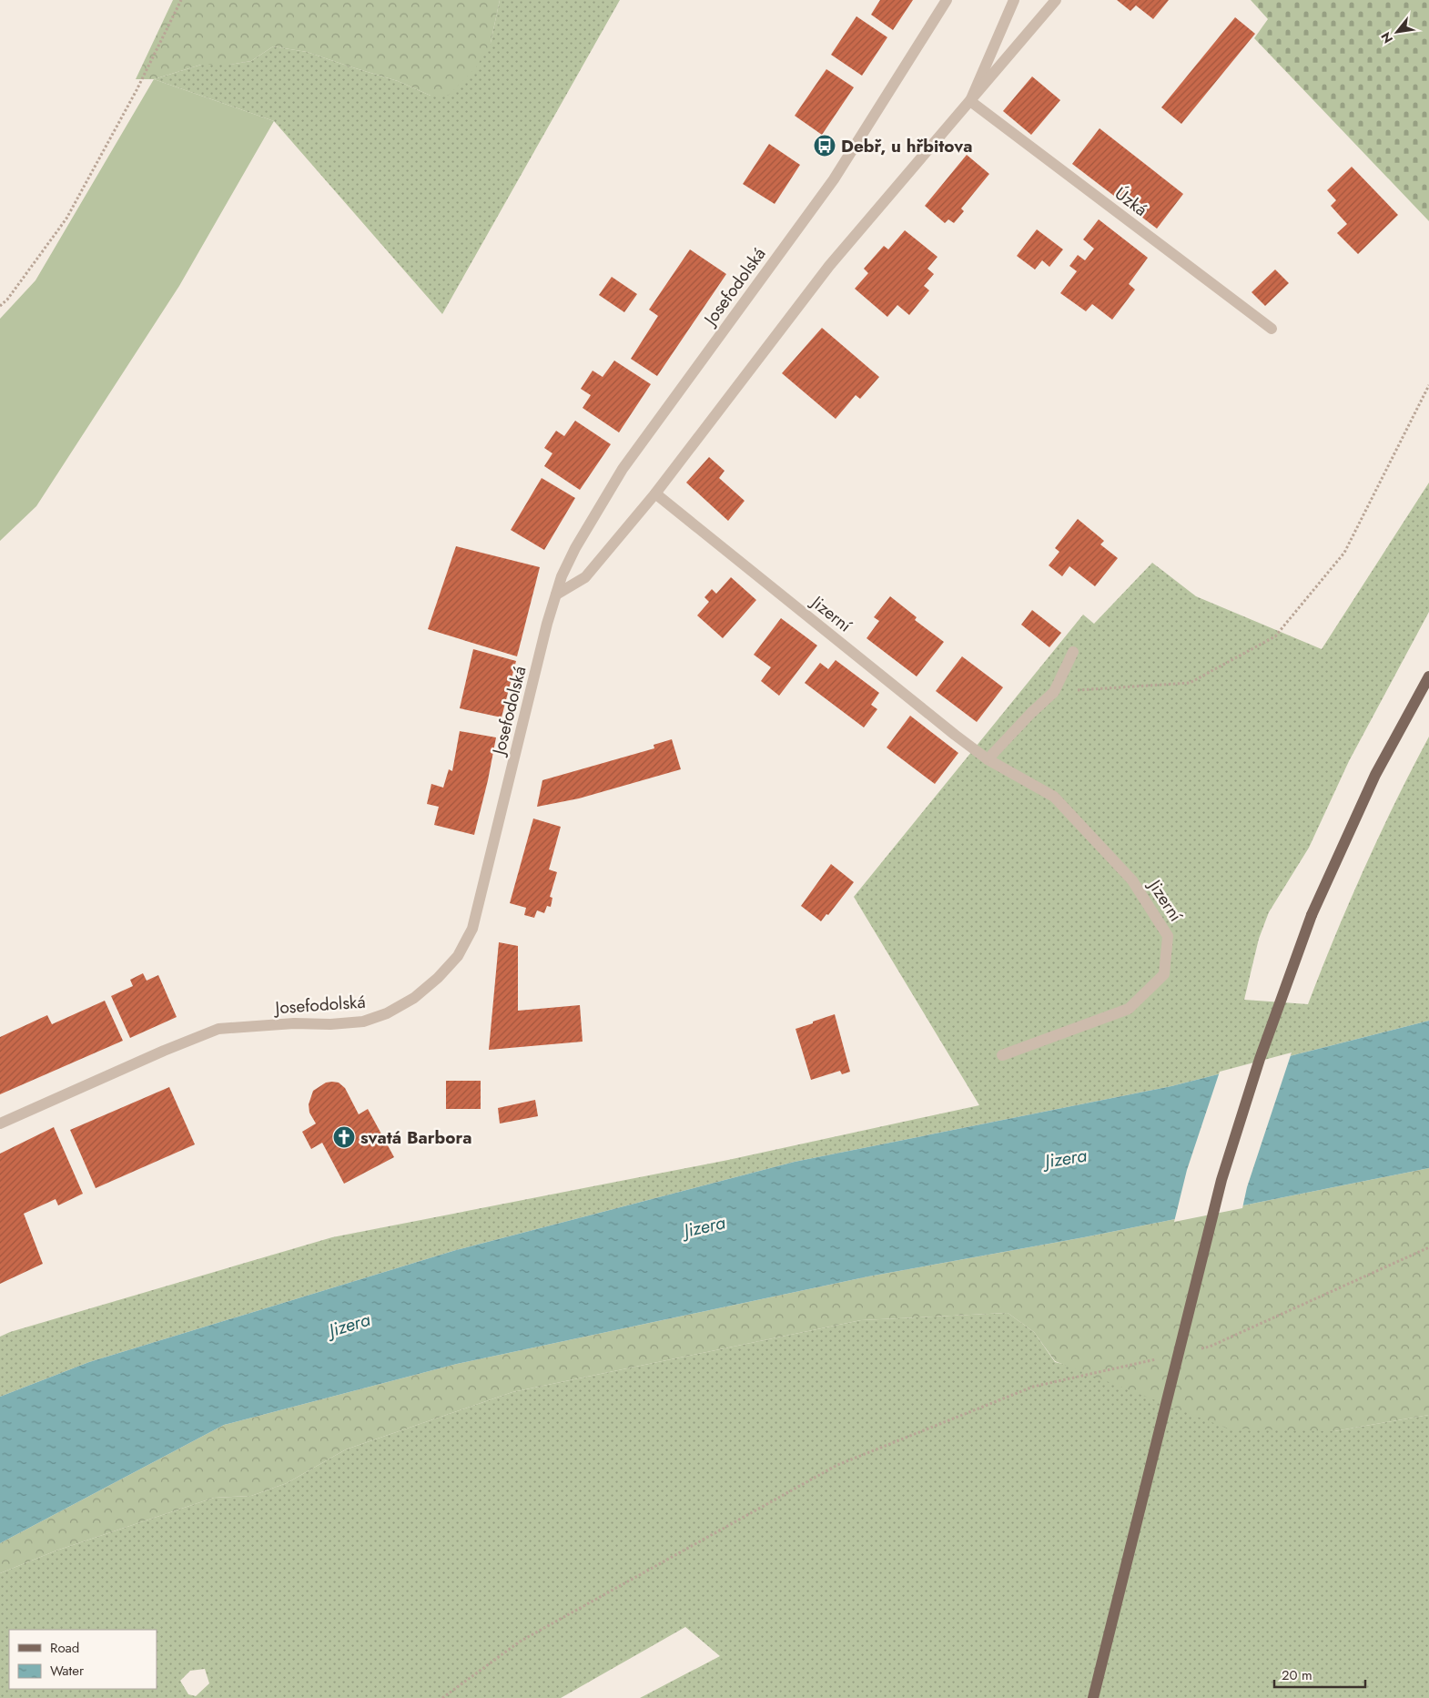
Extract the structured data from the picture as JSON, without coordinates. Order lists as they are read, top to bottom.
{
  "streets": {
    "street": ["Úzká", "Josefodolská", "Jizerní"]
  },
  "water": ["Jizera"],
  "places": {
    "bus stop": ["Debř, u hřbitova"],
    "church": ["svatá Barbora"]
  },
  "legend": ["Road", "Water"],
  "scale_bar": "20 m",
  "north": "bottom left"
}
